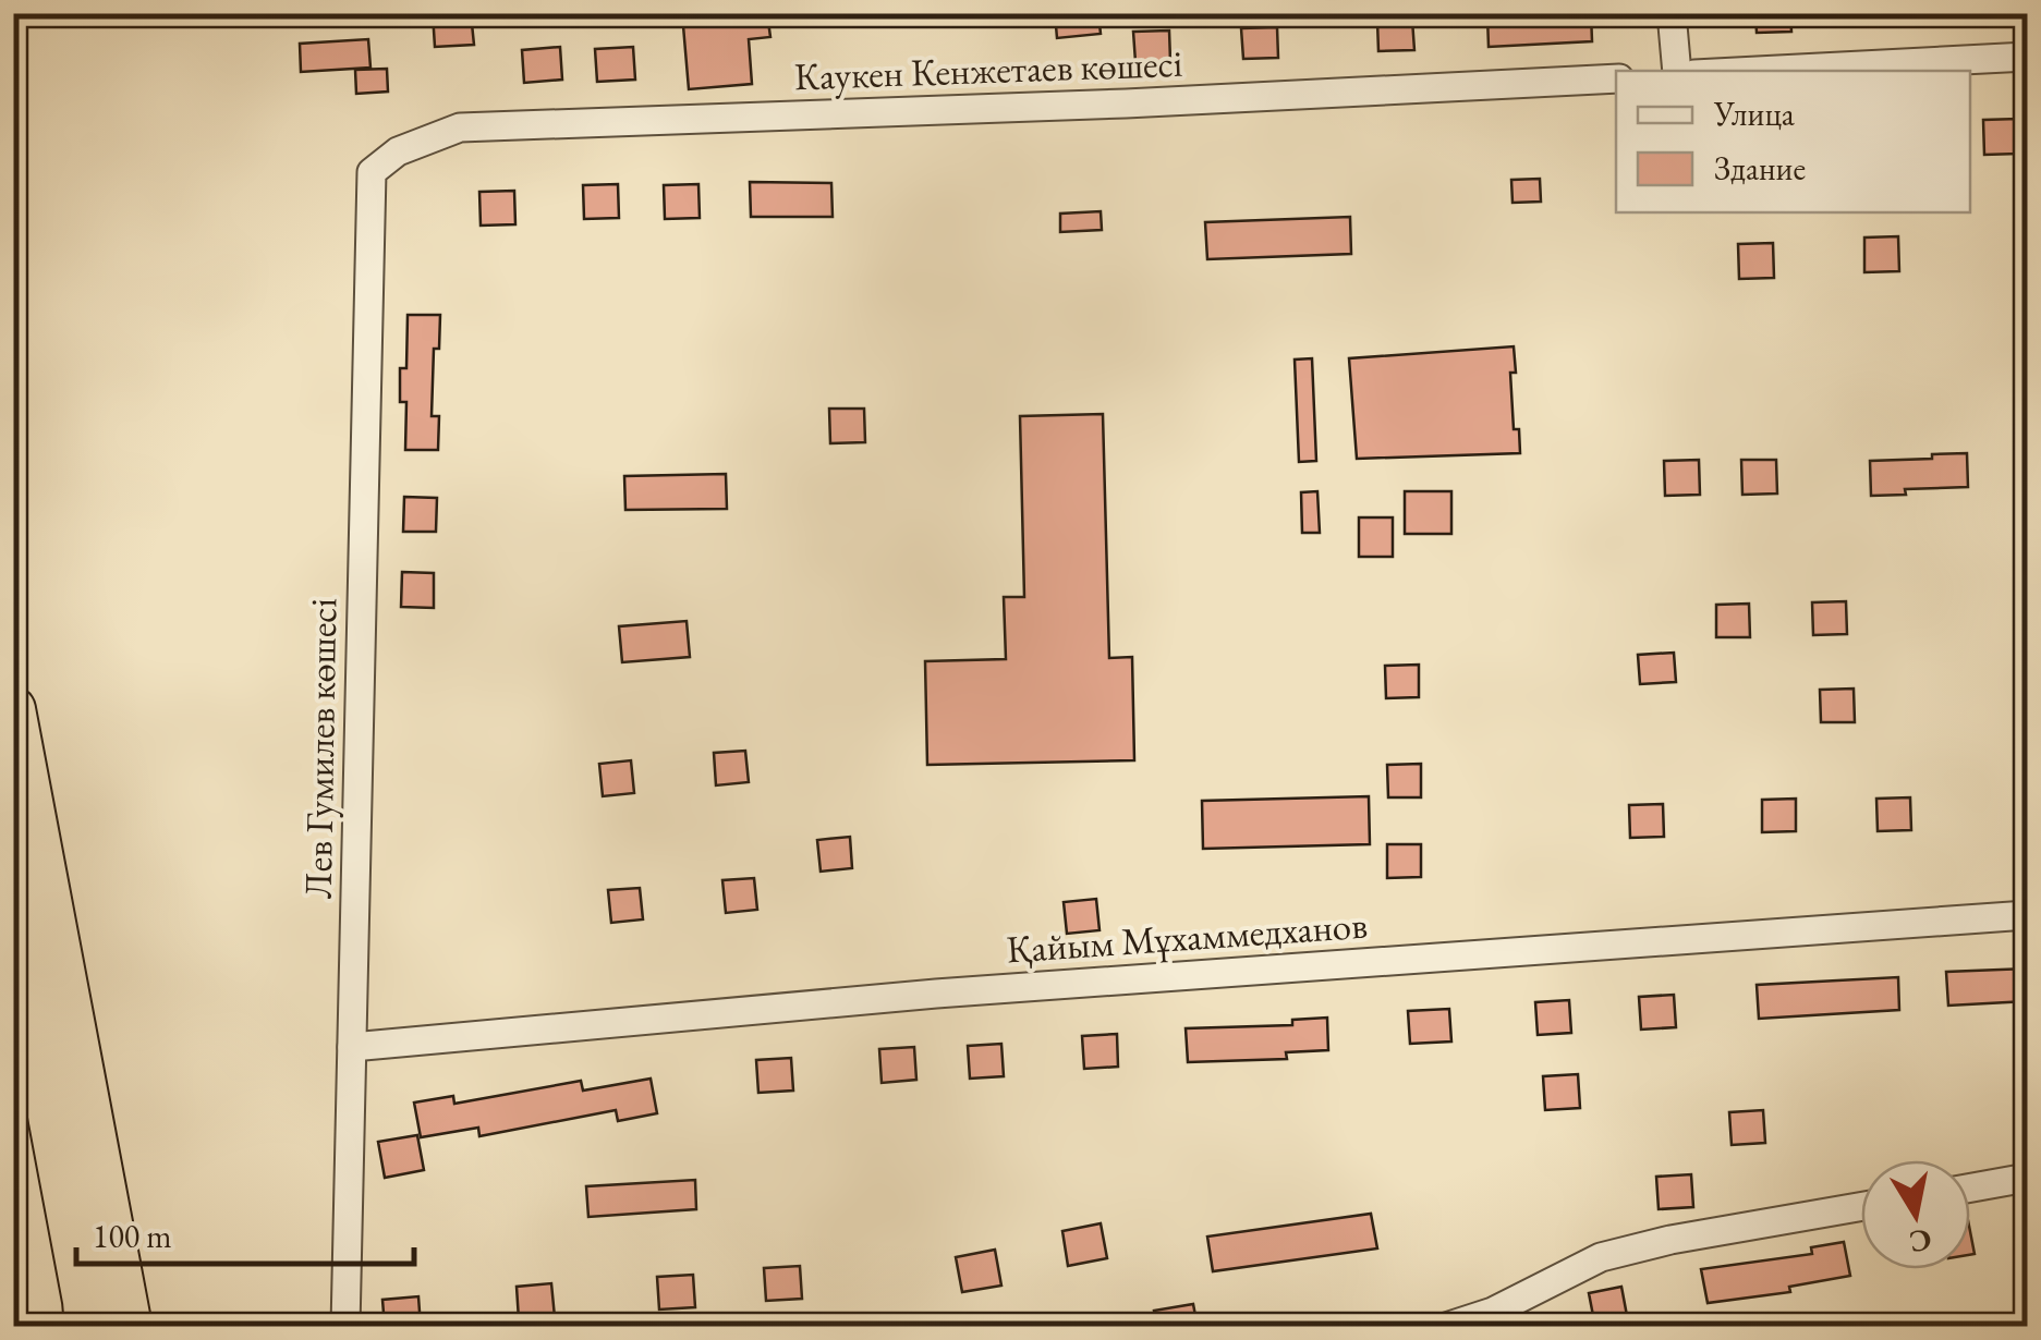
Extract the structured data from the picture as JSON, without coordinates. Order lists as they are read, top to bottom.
{
  "streets": {
    "street": ["Каукен Кенжетаев көшесі", "Лев Гумилев көшесі", "Қайым Мұхаммедханов"]
  },
  "crossings": [
    ["Каукен Кенжетаев көшесі", "Лев Гумилев көшесі"],
    ["Лев Гумилев көшесі", "Қайым Мұхаммедханов"]
  ],
  "legend": ["Улица", "Здание"],
  "scale_bar": "100 m",
  "north": "bottom"
}
